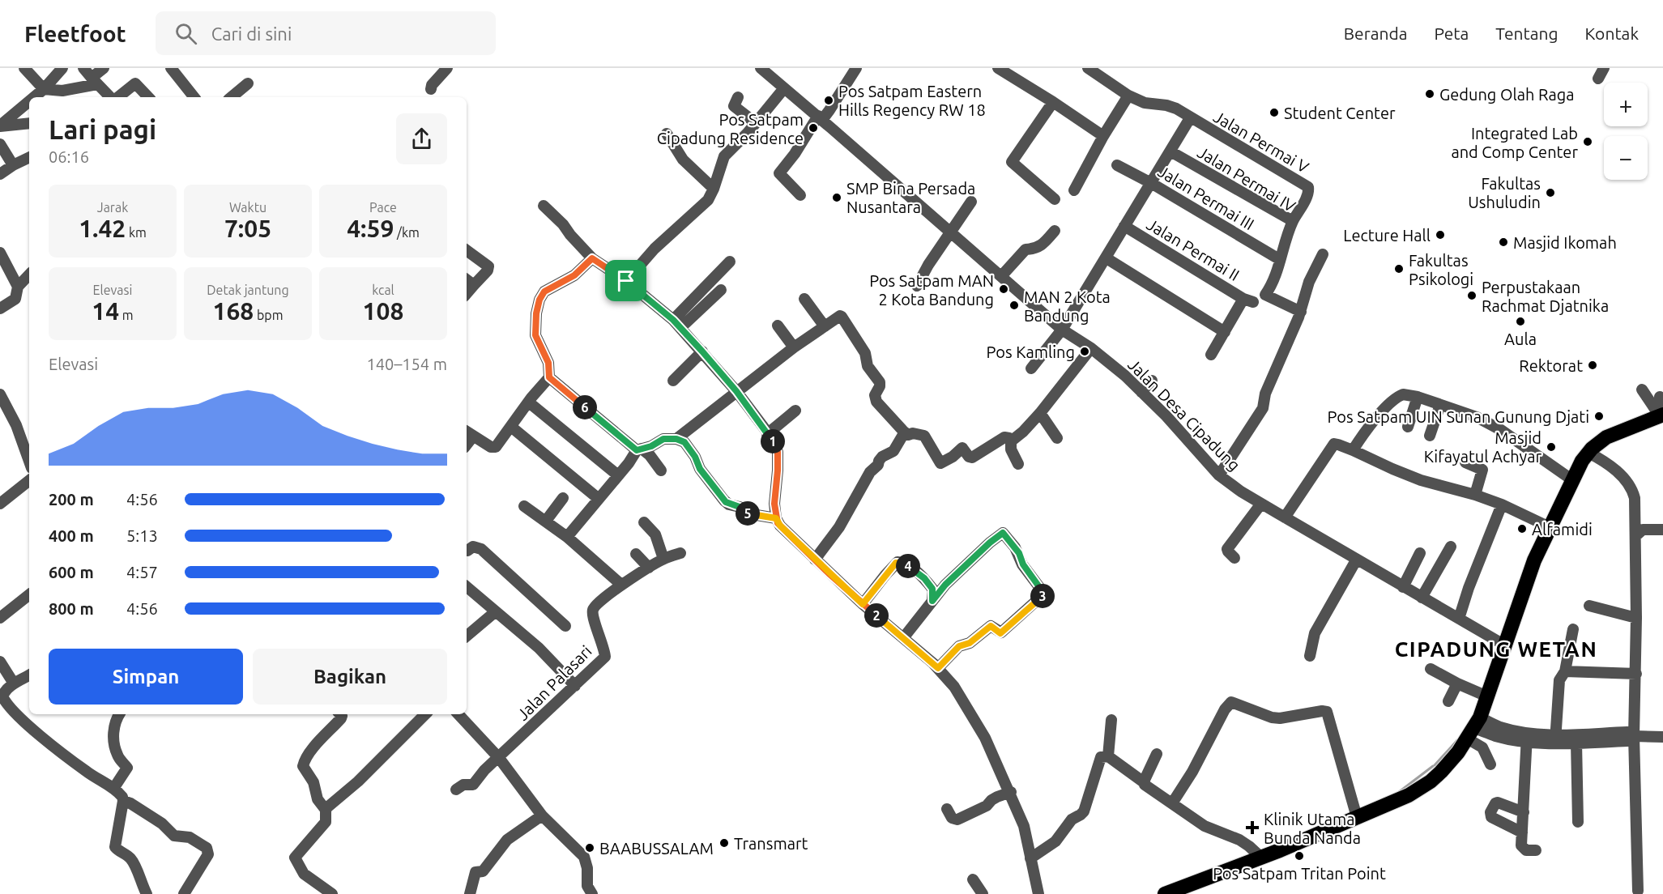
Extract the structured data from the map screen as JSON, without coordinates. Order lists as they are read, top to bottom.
{
  "streets": {
    "street": [
      "Jalan Permai V",
      "Jalan Permai IV",
      "Jalan Permai III",
      "Jalan Permai II",
      "Jalan Desa Cipadung",
      "Jalan Palasari"
    ]
  },
  "crossings": [
    ["Jalan Permai V", "Jalan Permai IV"],
    ["Jalan Permai IV", "Jalan Permai III"]
  ],
  "districts": ["CIPADUNG WETAN"],
  "places": {
    "other": [
      "Gedung Olah Raga",
      "Pos Satpam Eastern Hills Regency RW 18",
      "Student Center",
      "Pos Satpam Cipadung Residence",
      "Integrated Lab and Comp Center",
      "Fakultas Ushuludin",
      "SMP Bina Persada Nusantara",
      "Lecture Hall",
      "Masjid Ikomah",
      "Fakultas Psikologi",
      "Pos Satpam MAN 2 Kota Bandung",
      "Perpustakaan Rachmat Djatnika",
      "MAN 2 Kota Bandung",
      "Aula",
      "Pos Kamling",
      "Rektorat",
      "Pos Satpam UIN Sunan Gunung Djati",
      "Masjid Kifayatul Achyar",
      "Alfamidi",
      "Transmart",
      "BAABUSSALAM",
      "Pos Satpam Tritan Point"
    ],
    "health": ["Klinik Utama Bunda Nanda"]
  },
  "page": {
    "header": "Fleetfoot",
    "search": "Cari di sini",
    "nav": [
      "Beranda",
      "Peta",
      "Tentang",
      "Kontak"
    ],
    "map_buttons": ["+", "−"],
    "heading": ["Lari pagi", "06:16"],
    "stats": [
      ["Jarak", "1.42 km"],
      ["Waktu", "7:05"],
      ["Pace", "4:59 /km"],
      ["Elevasi", "14 m"],
      ["Detak jantung", "168 bpm"],
      ["kcal", "108"]
    ],
    "chart": ["Elevasi", "140–154 m"],
    "pins": [
      "6",
      "1",
      "5",
      "4",
      "3",
      "2"
    ],
    "list": [
      {
        "name": "200 m",
        "note": "4:56"
      },
      {
        "name": "400 m",
        "note": "5:13"
      },
      {
        "name": "600 m",
        "note": "4:57"
      },
      {
        "name": "800 m",
        "note": "4:56"
      }
    ],
    "buttons": ["Simpan", "Bagikan"]
  }
}
